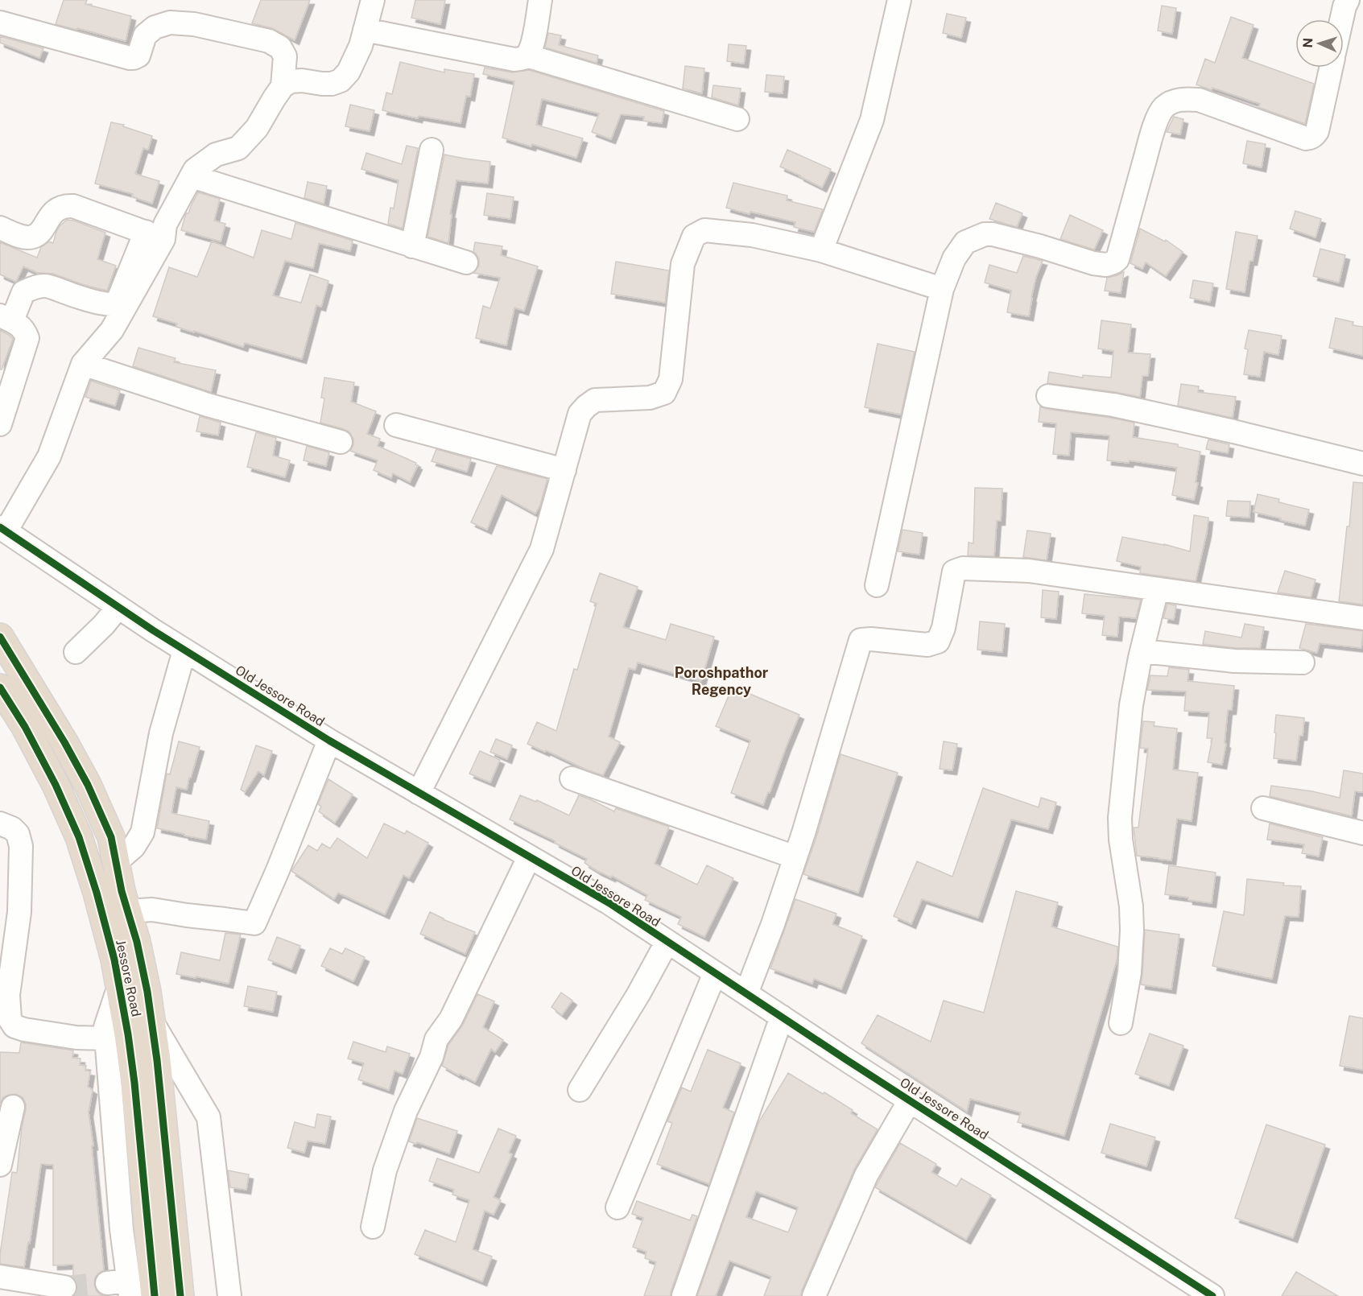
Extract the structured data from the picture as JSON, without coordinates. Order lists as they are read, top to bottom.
{
  "streets": {
    "highway": ["Jessore Road"],
    "street": ["Old Jessore Road"]
  },
  "districts": ["Poroshpathor Regency"],
  "north": "left"
}
